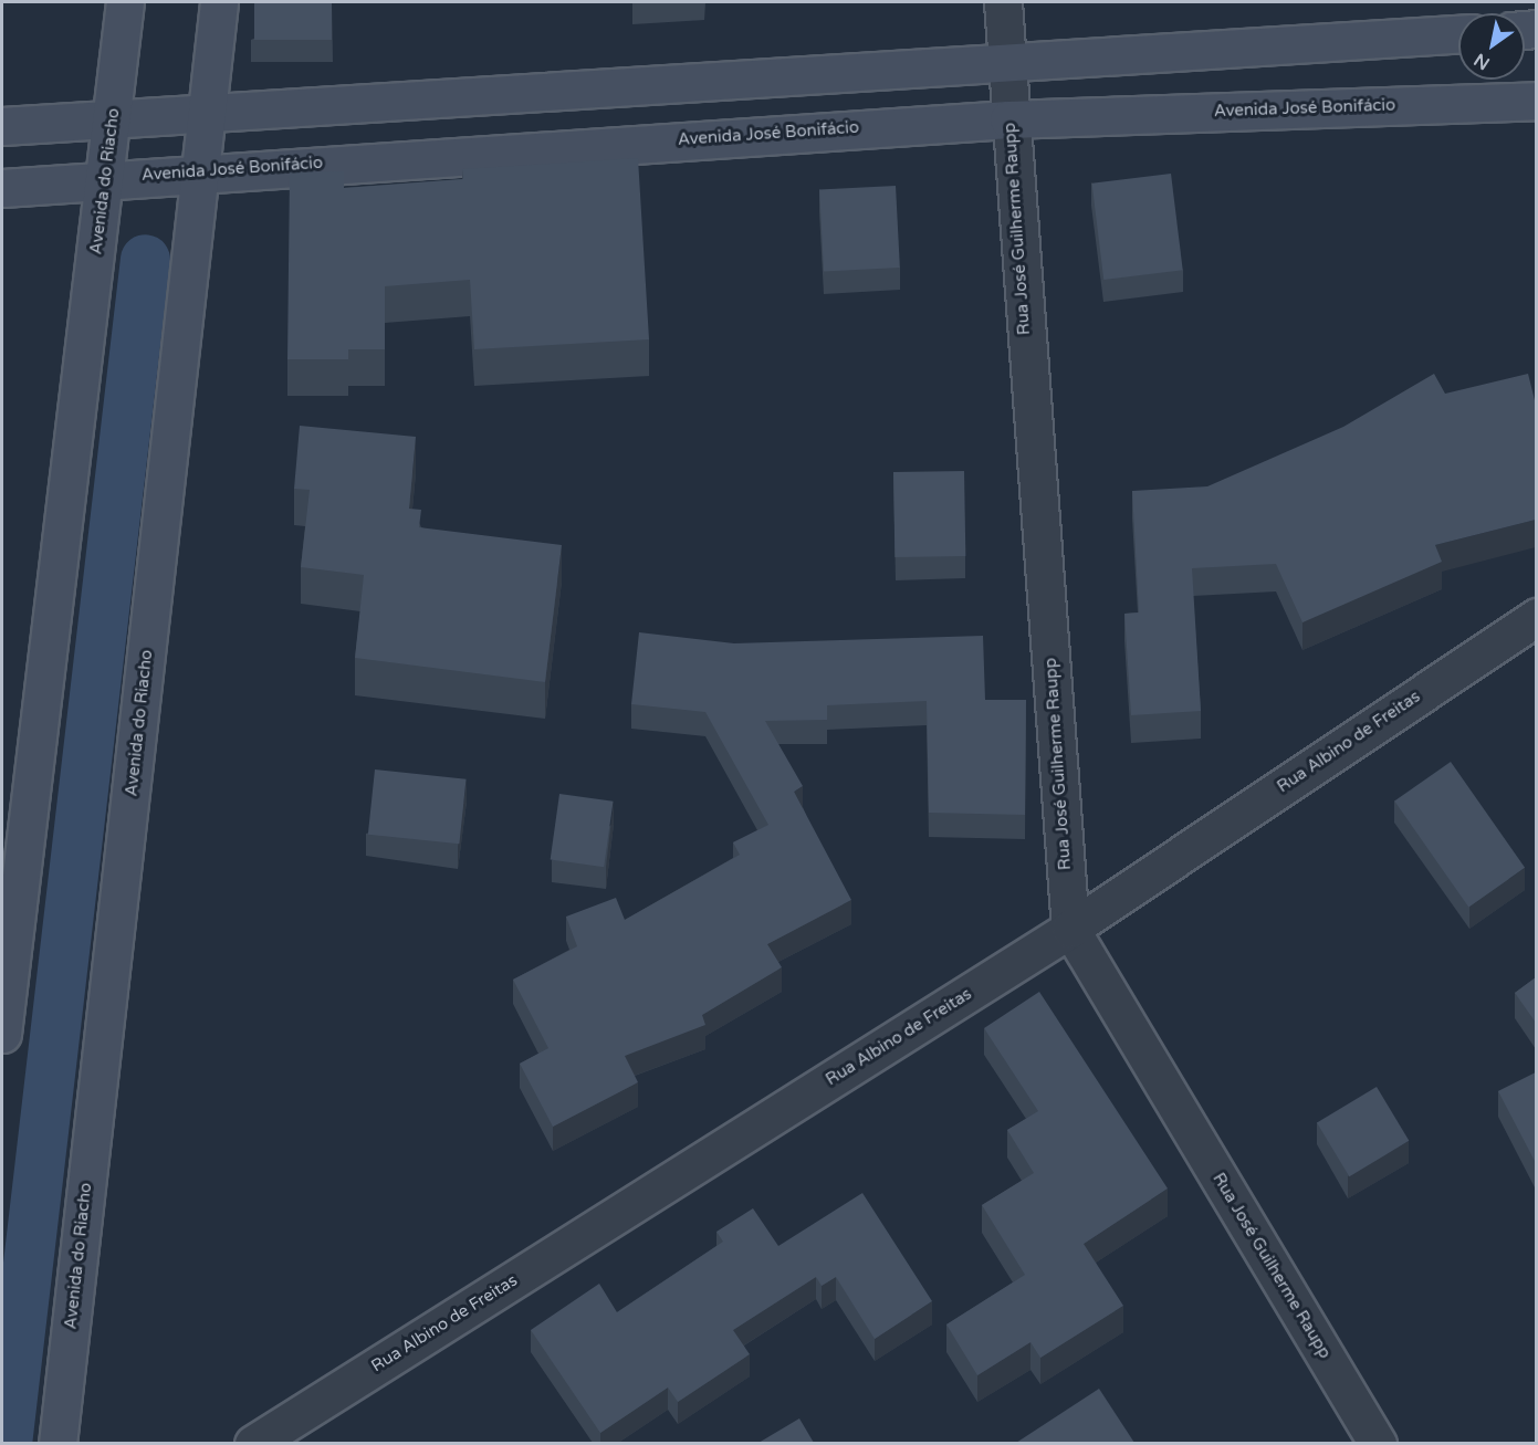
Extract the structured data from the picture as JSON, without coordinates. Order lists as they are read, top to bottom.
{
  "streets": {
    "street": [
      "Avenida José Bonifácio",
      "Avenida do Riacho",
      "Rua José Guilherme Raupp",
      "Rua Albino de Freitas"
    ]
  },
  "crossings": [
    ["Avenida José Bonifácio", "Avenida do Riacho"],
    ["Avenida José Bonifácio", "Rua José Guilherme Raupp"],
    ["Rua José Guilherme Raupp", "Rua Albino de Freitas"]
  ],
  "north": "bottom left"
}
